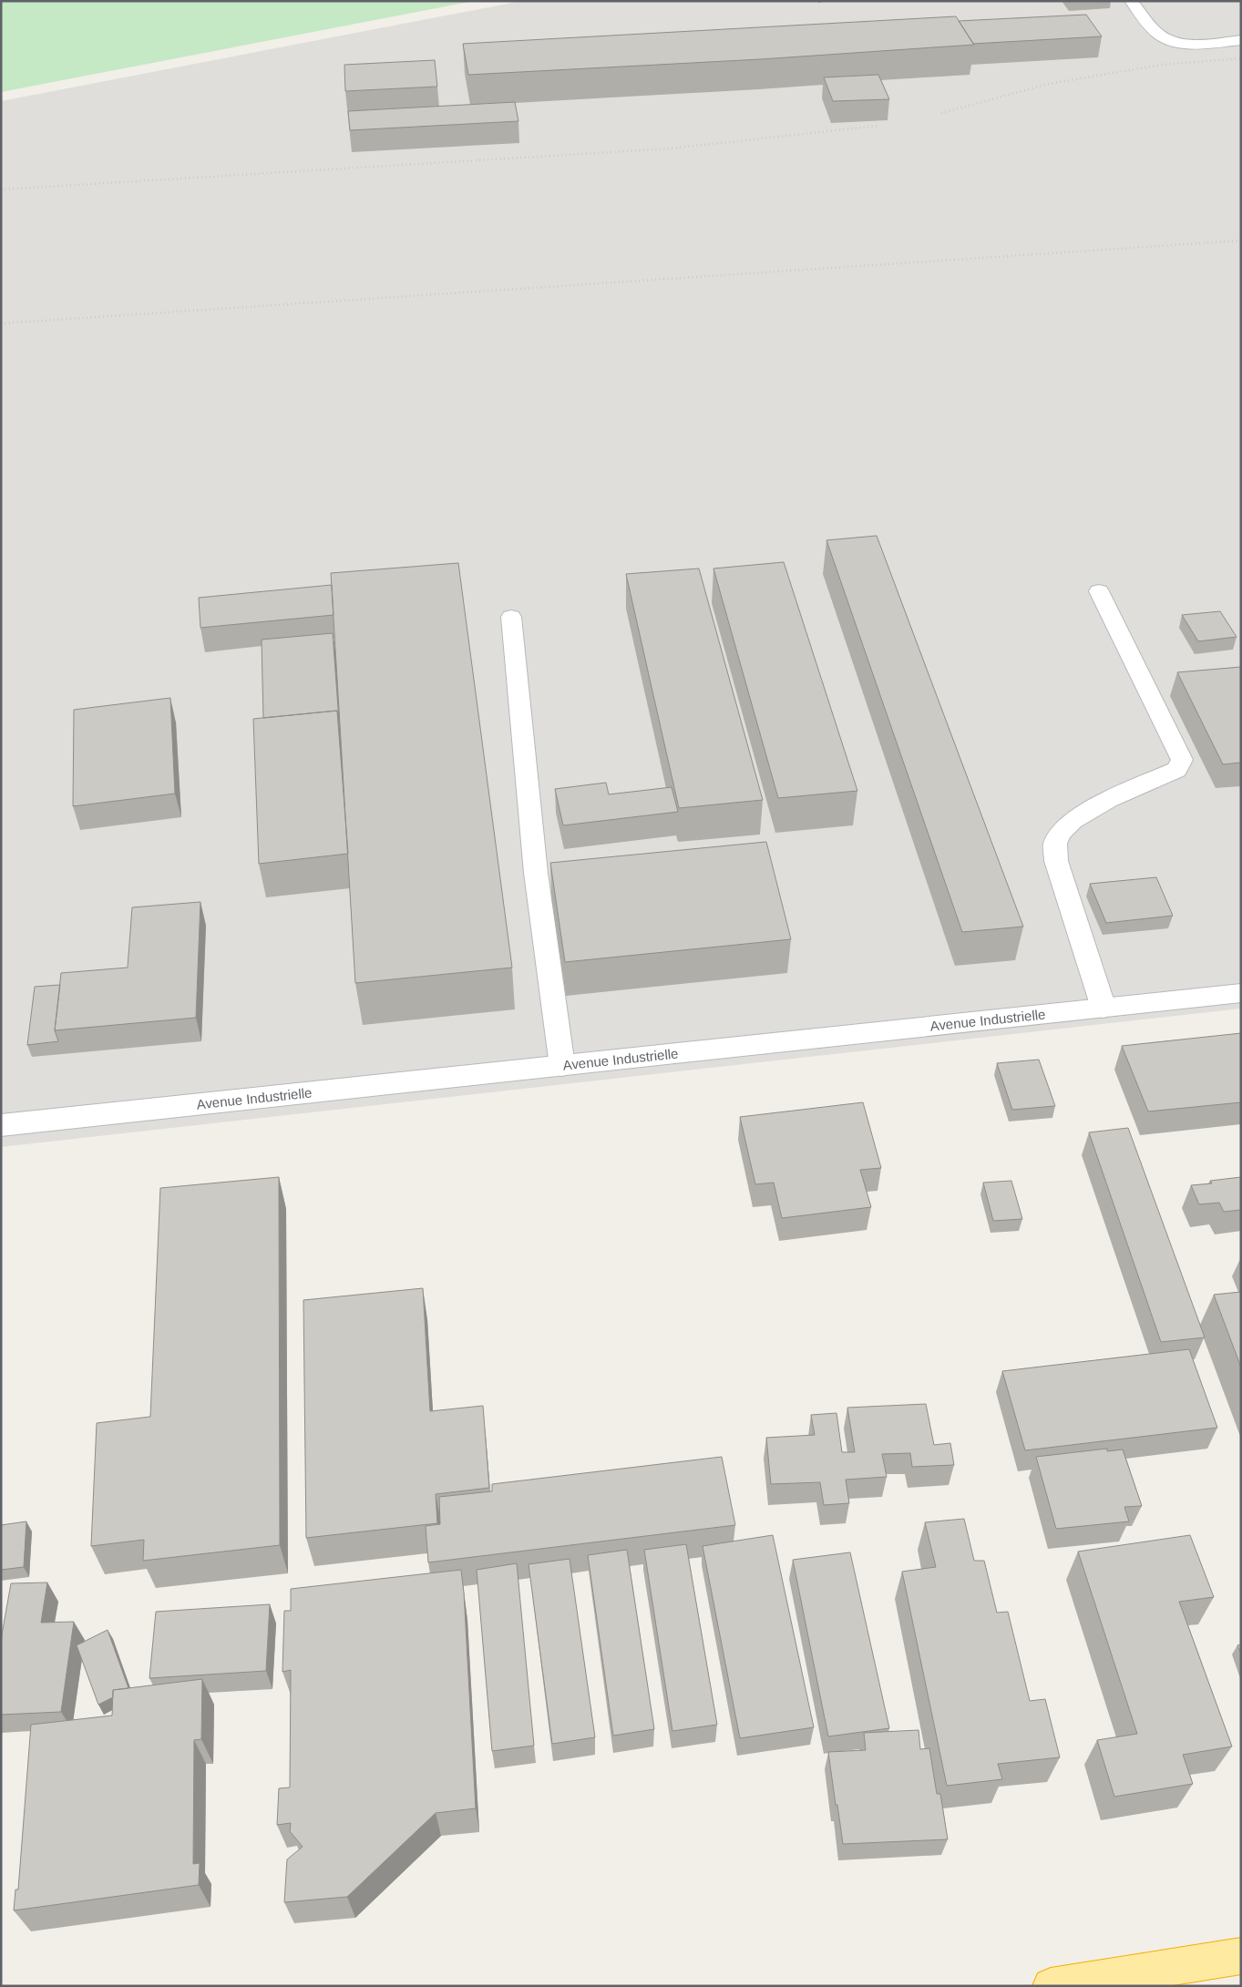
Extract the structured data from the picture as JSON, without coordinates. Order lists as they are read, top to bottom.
{
  "streets": {
    "street": ["Avenue Industrielle"]
  }
}
